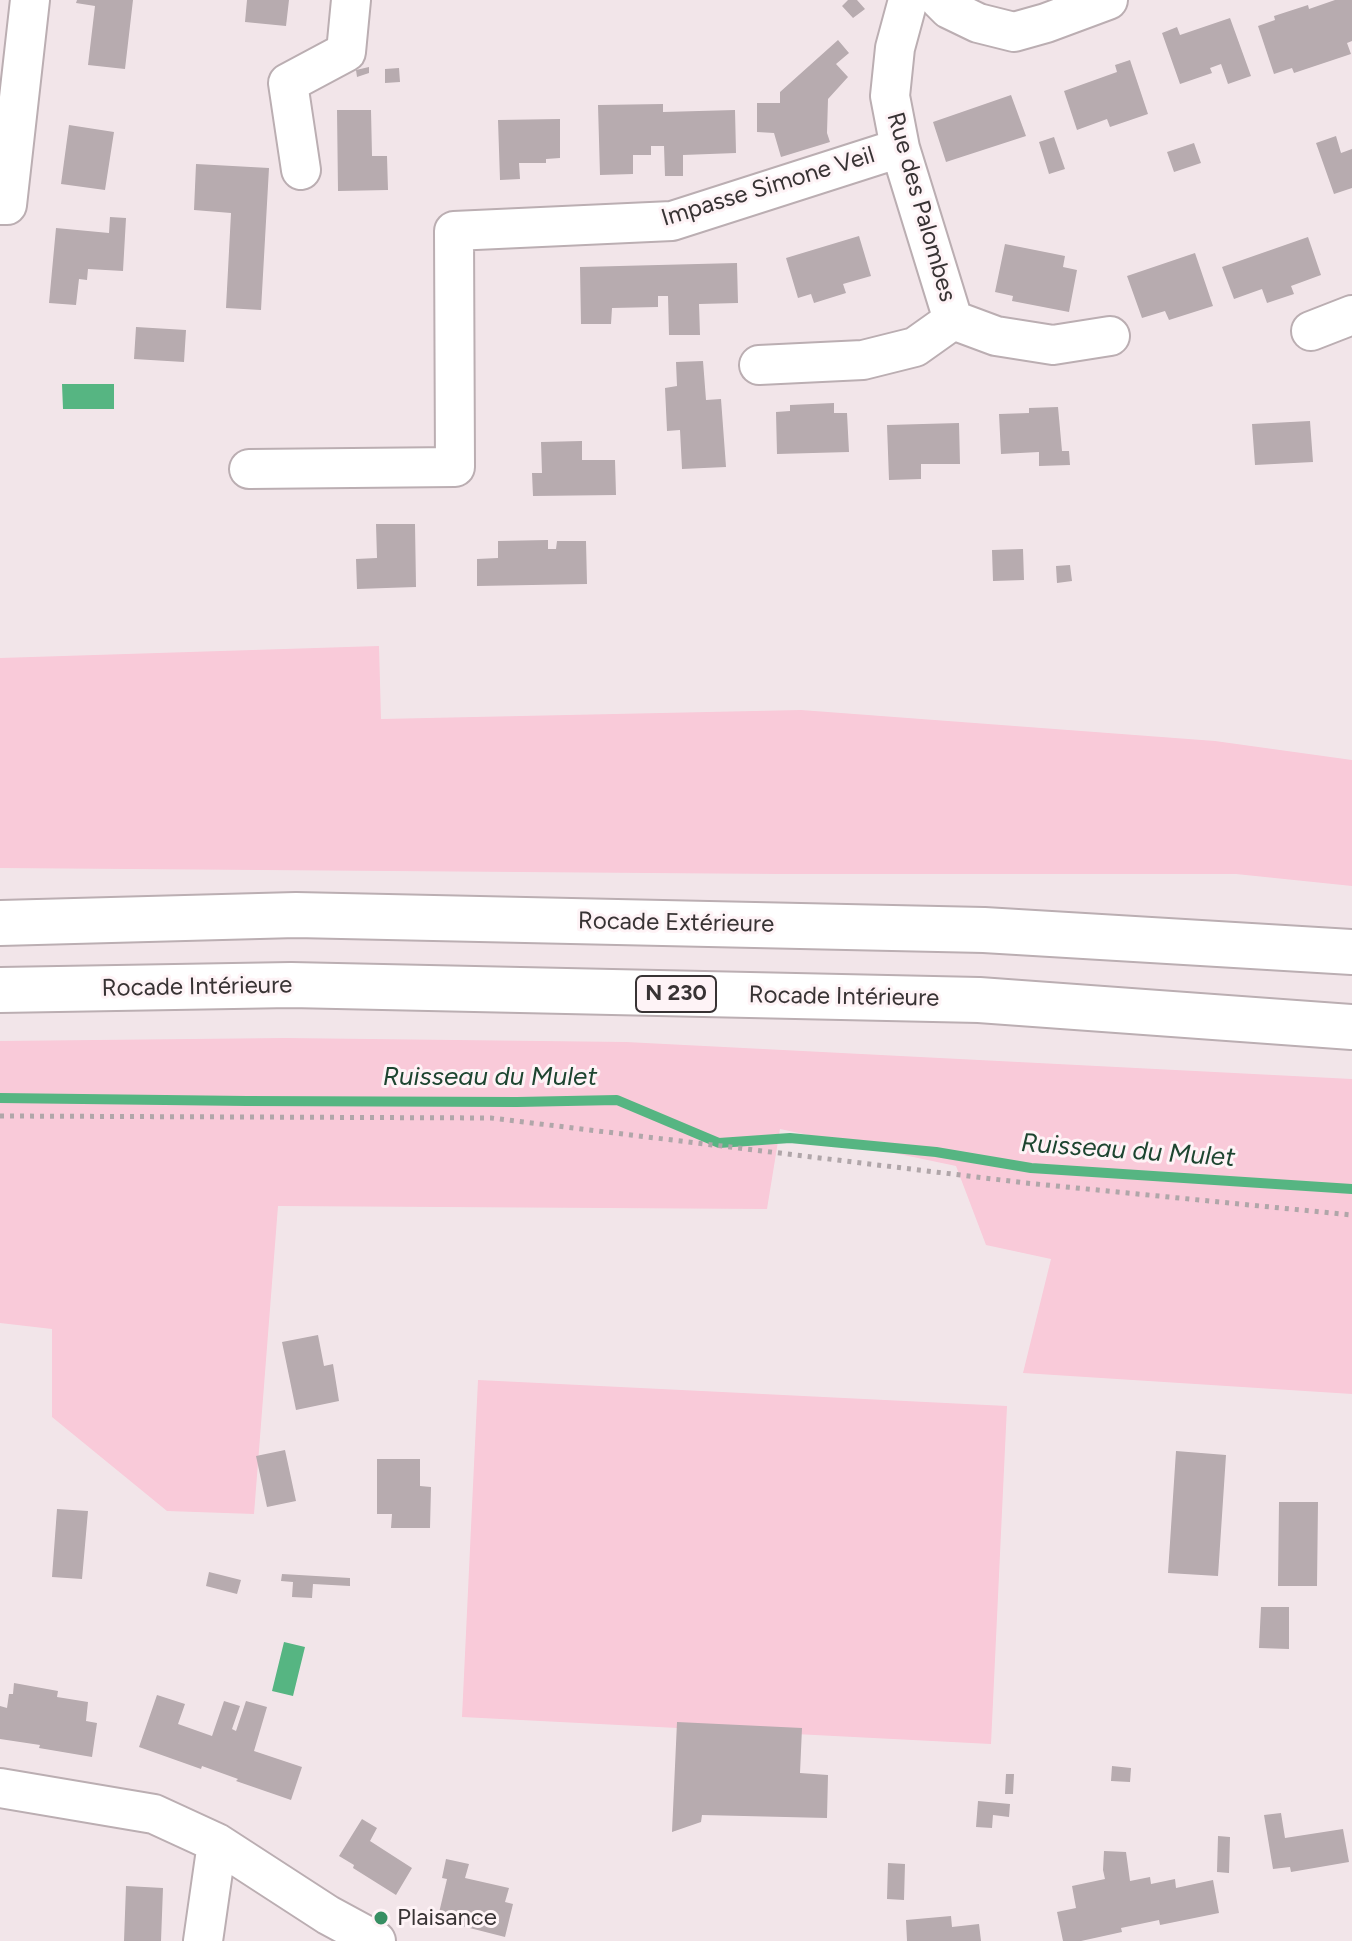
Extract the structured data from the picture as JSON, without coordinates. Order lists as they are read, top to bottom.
{
  "streets": {
    "highway": ["Rocade Extérieure", "Rocade Intérieure", "N 230"],
    "street": ["Impasse Simone Veil", "Rue des Palombes"]
  },
  "crossings": [
    ["Impasse Simone Veil", "Rue des Palombes"]
  ],
  "water": ["Ruisseau du Mulet"],
  "places": ["Plaisance"]
}
